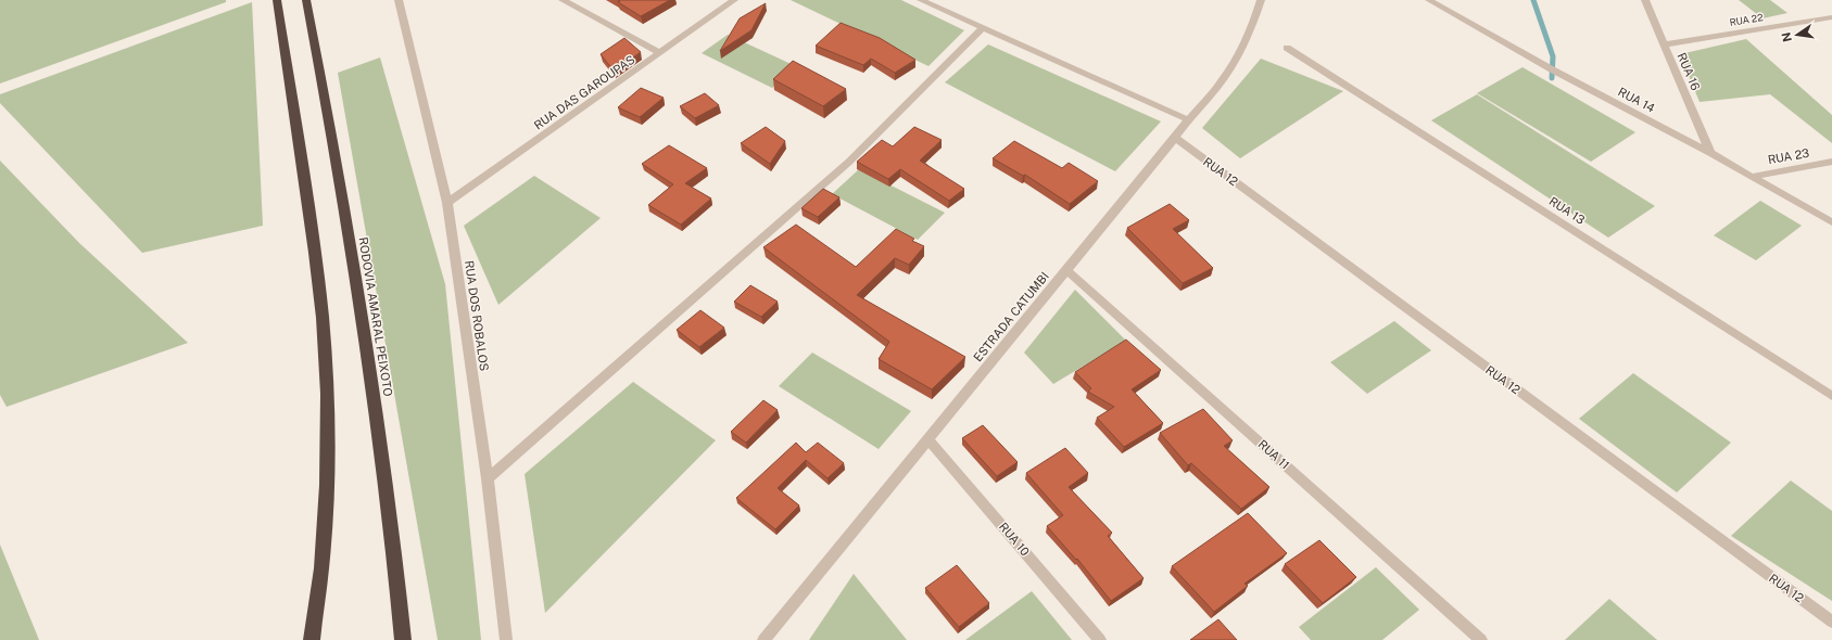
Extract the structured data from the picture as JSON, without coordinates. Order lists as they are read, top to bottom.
{
  "streets": {
    "highway": ["RODOVIA AMARAL PEIXOTO"],
    "street": [
      "RUA 22",
      "RUA 16",
      "RUA DAS GAROUPAS",
      "RUA 14",
      "RUA 23",
      "RUA 12",
      "RUA 13",
      "RUA DOS ROBALOS",
      "ESTRADA CATUMBI",
      "RUA 11",
      "RUA 10"
    ]
  },
  "crossings": [
    ["RUA 22", "RUA 16"],
    ["RUA 16", "RUA 14"],
    ["RUA DAS GAROUPAS", "RUA DOS ROBALOS"],
    ["RUA 14", "RUA 23"],
    ["RUA 12", "ESTRADA CATUMBI"],
    ["ESTRADA CATUMBI", "RUA 11"],
    ["ESTRADA CATUMBI", "RUA 10"]
  ],
  "north": "left"
}
